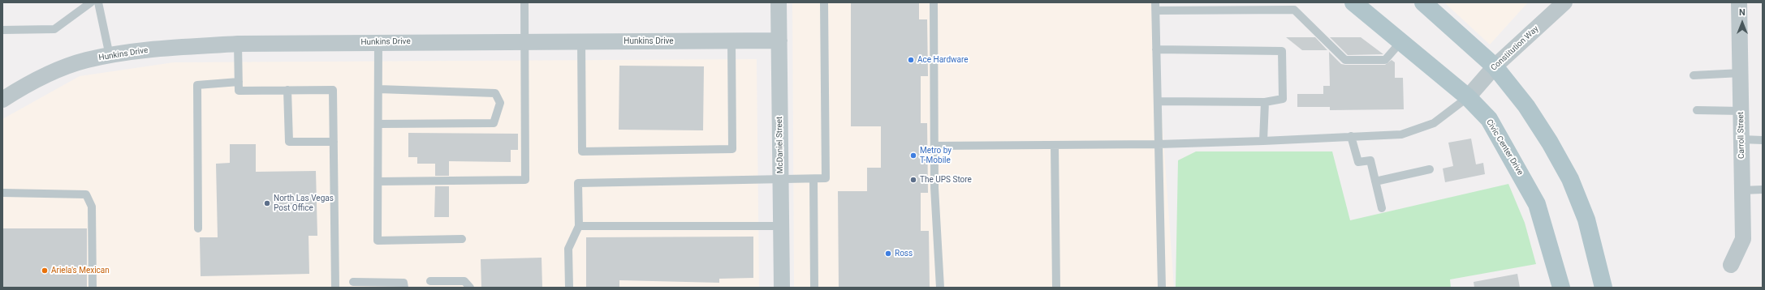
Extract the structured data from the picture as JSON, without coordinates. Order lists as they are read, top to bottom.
{
  "streets": {
    "main road": ["Civic Center Drive"],
    "street": [
      "Hunkins Drive",
      "Constitution Way",
      "Carroll Street",
      "McDaniel Street"
    ]
  },
  "crossings": [
    ["Hunkins Drive", "McDaniel Street"],
    ["Constitution Way", "Civic Center Drive"]
  ],
  "places": [
    "Ace Hardware",
    "Metro by T-Mobile",
    "The UPS Store",
    "North Las Vegas Post Office",
    "Ross",
    "Ariela's Mexican"
  ],
  "north": "top"
}
